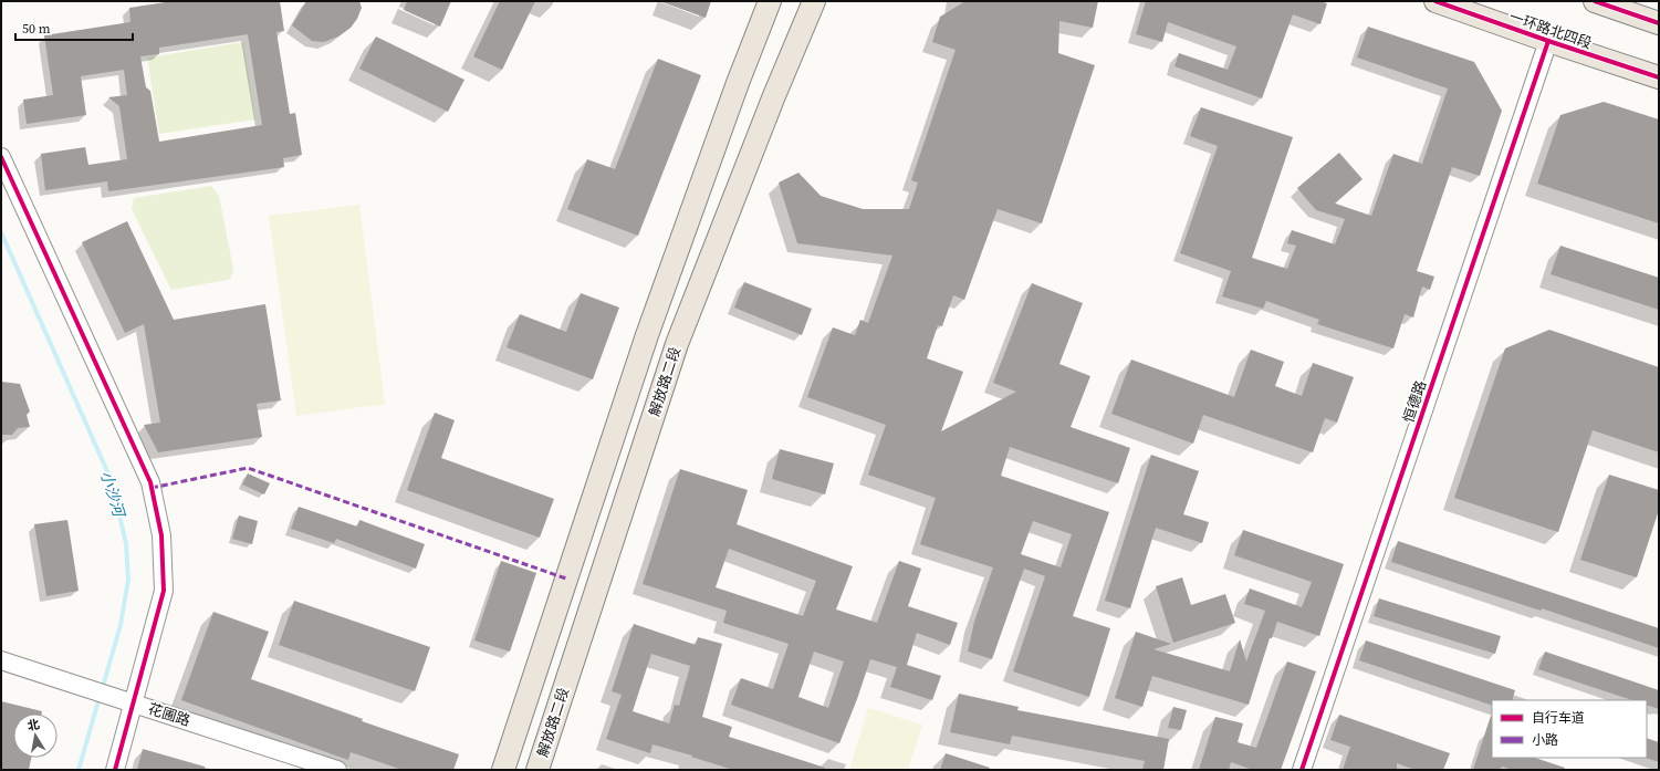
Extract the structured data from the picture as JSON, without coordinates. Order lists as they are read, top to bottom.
{
  "streets": {
    "main road": ["一环路北四段", "解放路二段"],
    "street": ["恒德路", "花圃路"]
  },
  "crossings": [
    ["一环路北四段", "恒德路"]
  ],
  "water": ["小沙河"],
  "legend": ["自行车道", "小路"],
  "scale_bar": "50 m",
  "north": "top"
}
